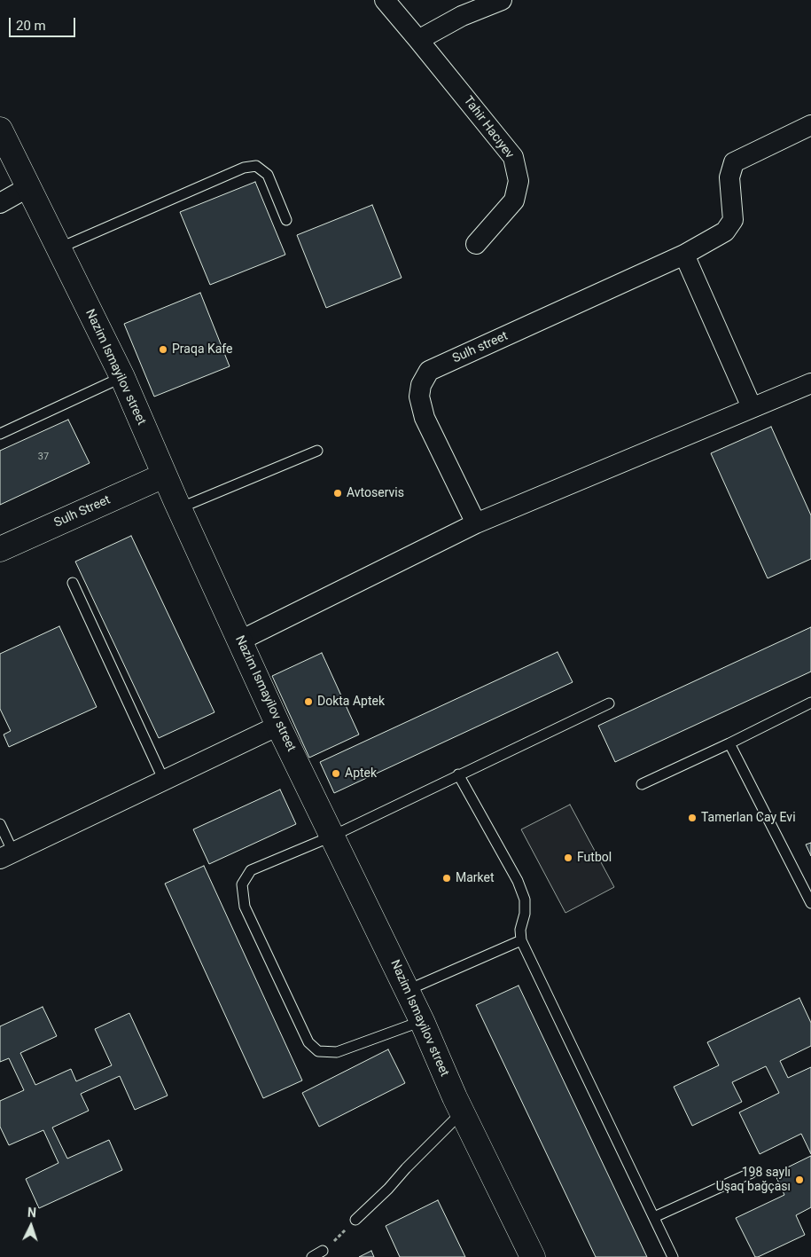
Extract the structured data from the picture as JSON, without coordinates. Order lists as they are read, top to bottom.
{
  "streets": {
    "street": [
      "Tahir Hacıyev",
      "Sulh street",
      "Nazim Ismayilov street",
      "Sulh Street"
    ]
  },
  "crossings": [
    ["Nazim Ismayilov street", "Sulh Street"]
  ],
  "places": [
    "Praqa Kafe",
    "Avtoservis",
    "Dokta Aptek",
    "Aptek",
    "Tamerlan Cay Evi",
    "Futbol",
    "Market",
    "198 saylı Uşaq bağçası"
  ],
  "house_numbers": ["37"],
  "scale_bar": "20 m",
  "north": "top"
}
